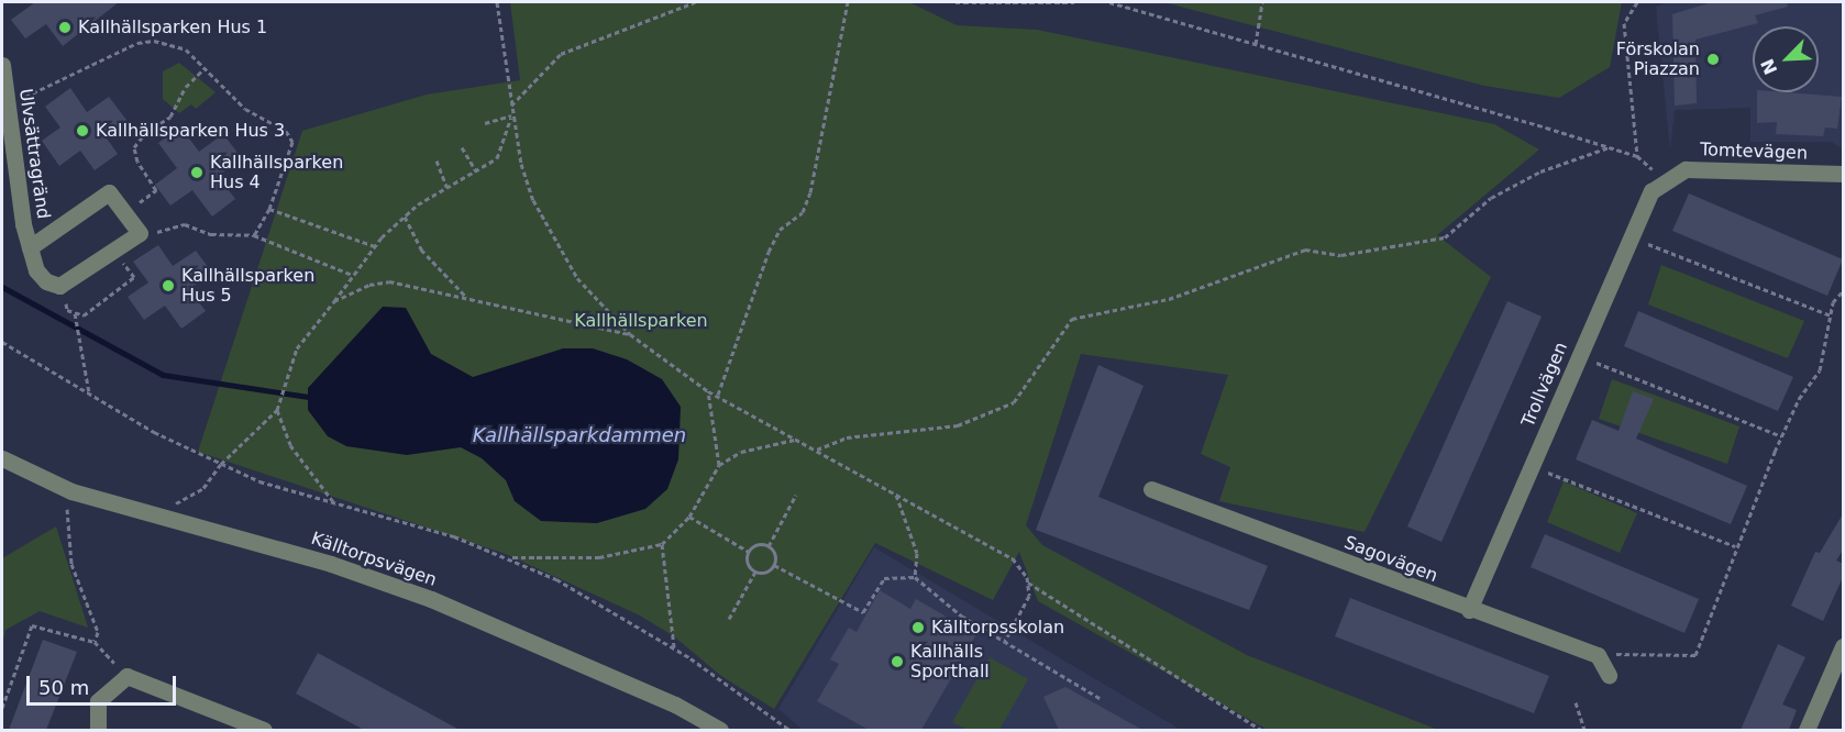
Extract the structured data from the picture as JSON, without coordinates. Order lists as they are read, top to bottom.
{
  "streets": {
    "street": [
      "Tomtevägen",
      "Ulvsättragränd",
      "Trollvägen",
      "Källtorpsvägen",
      "Sagovägen"
    ]
  },
  "crossings": [
    ["Tomtevägen", "Trollvägen"],
    ["Trollvägen", "Sagovägen"]
  ],
  "water": ["Kallhällsparkdammen"],
  "parks": ["Kallhällsparken"],
  "places": [
    "Kallhällsparken Hus 1",
    "Förskolan Piazzan",
    "Kallhällsparken Hus 3",
    "Kallhällsparken Hus 4",
    "Kallhällsparken Hus 5",
    "Källtorpsskolan",
    "Kallhälls Sporthall"
  ],
  "scale_bar": "50 m",
  "north": "bottom left"
}
